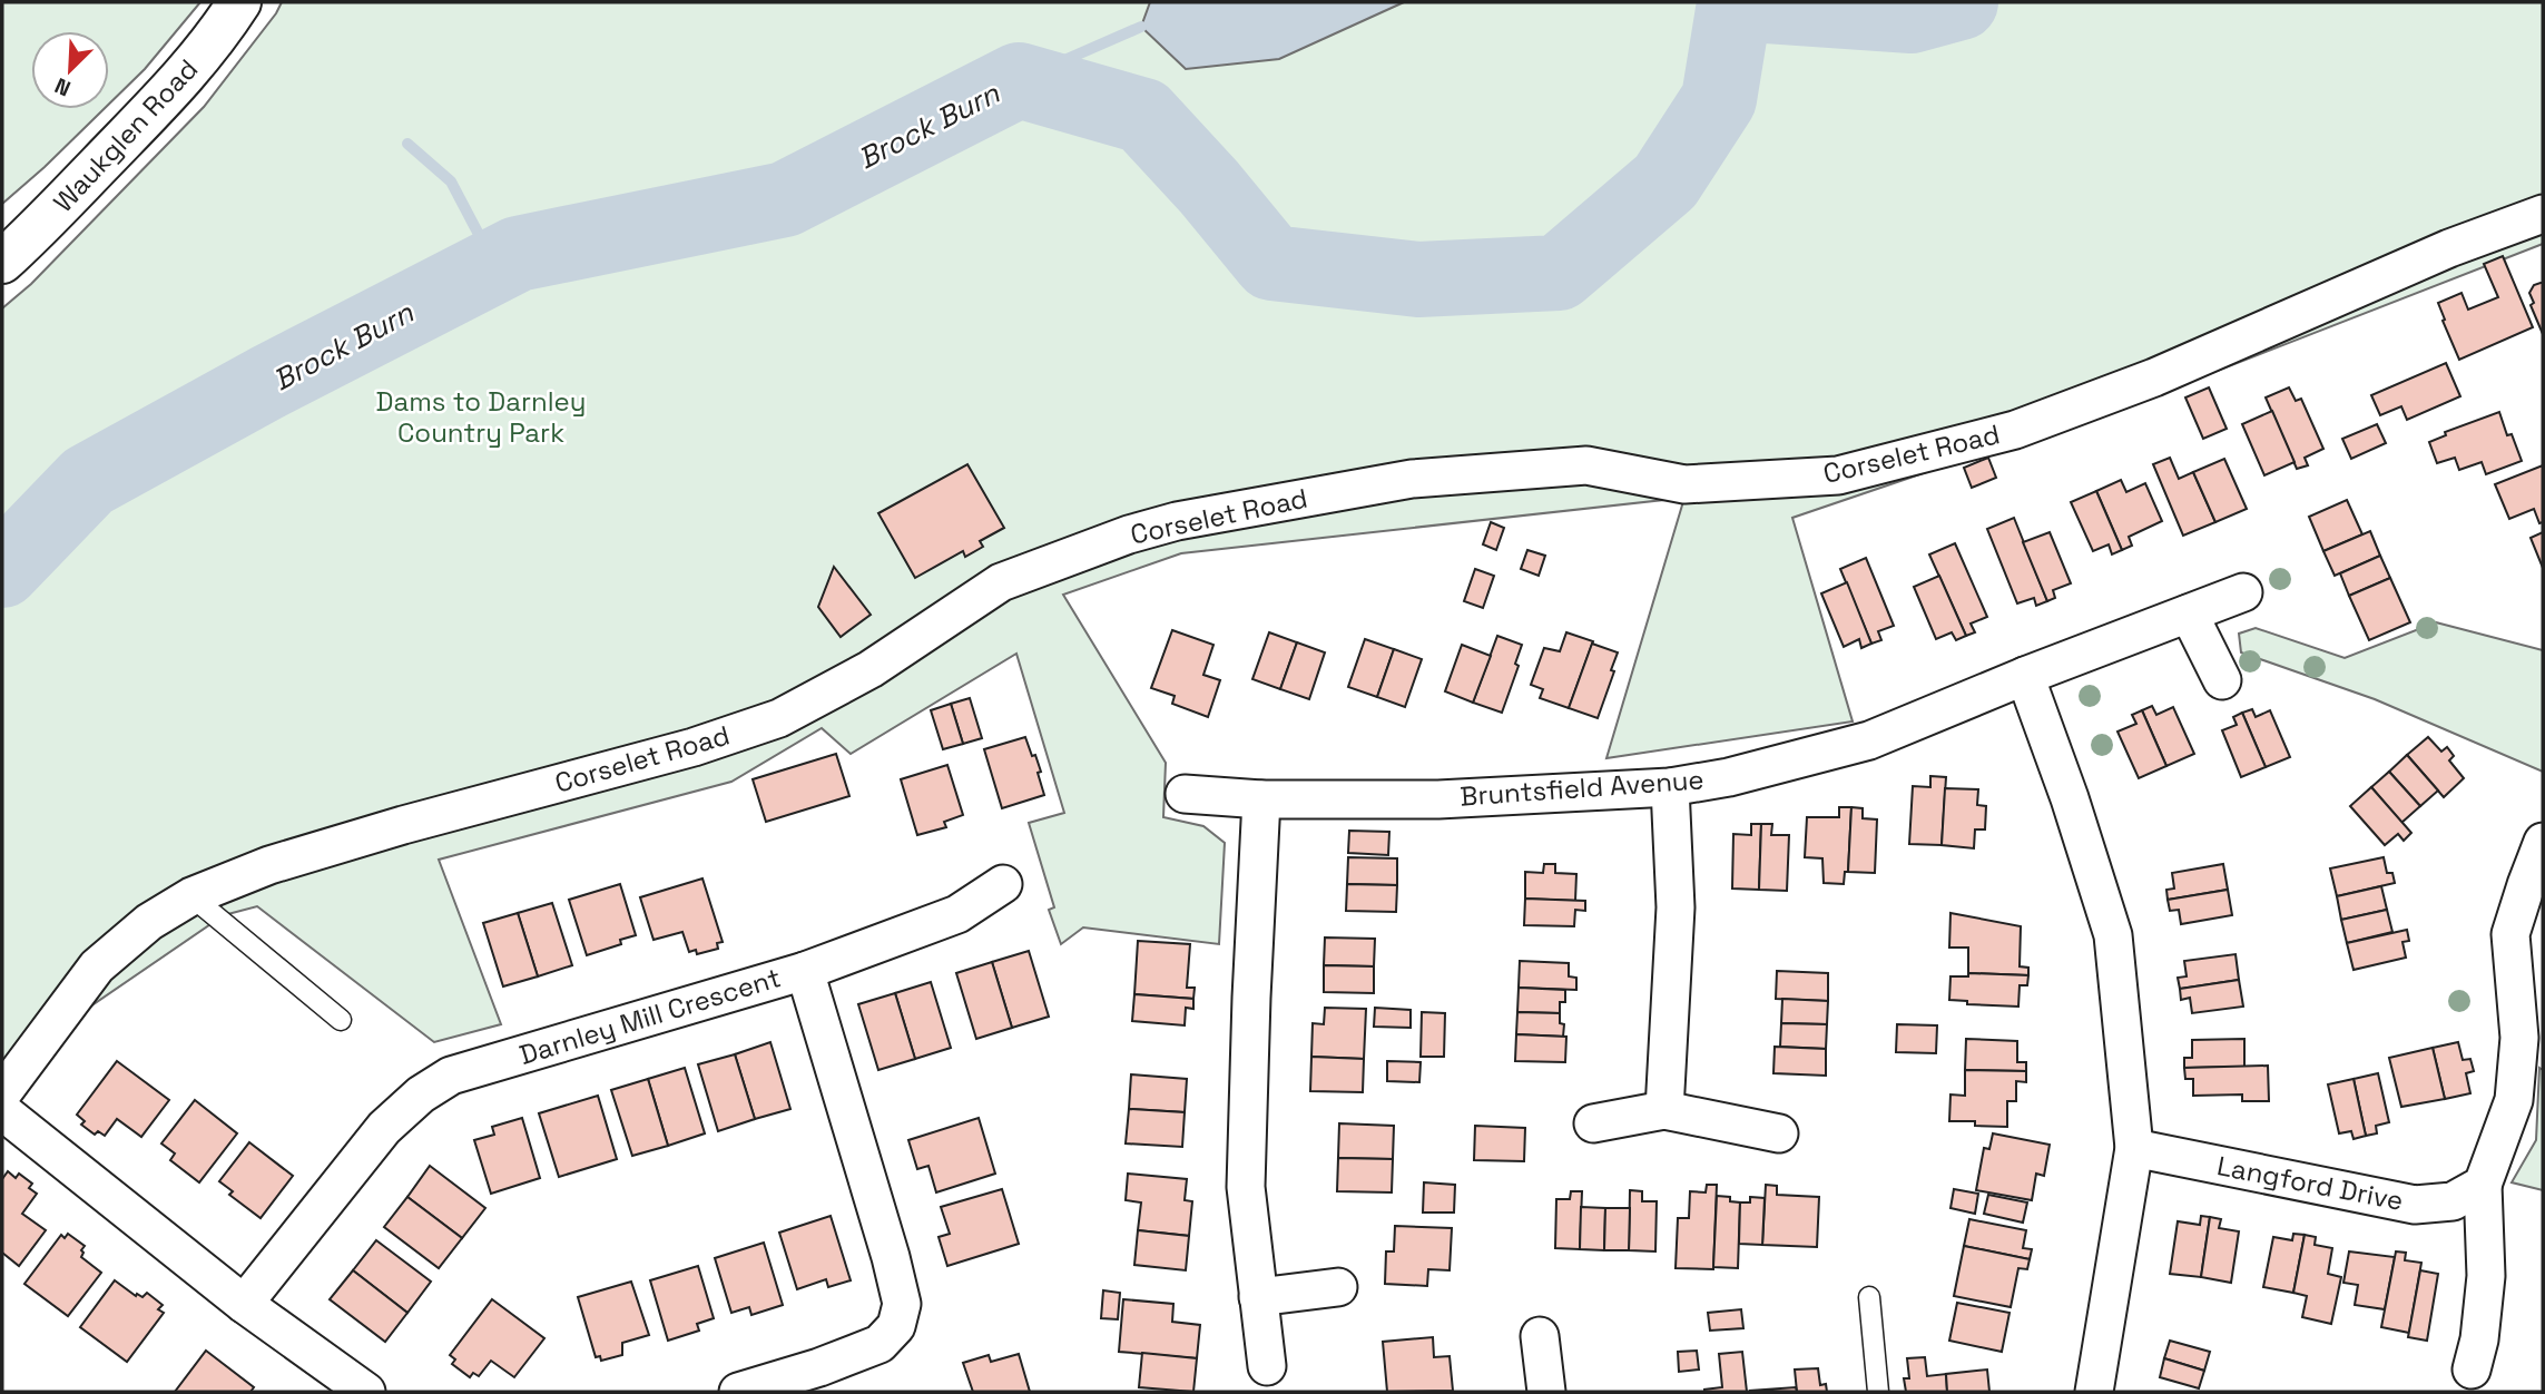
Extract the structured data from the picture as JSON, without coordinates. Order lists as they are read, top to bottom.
{
  "streets": {
    "street": [
      "Waukglen Road",
      "Corselet Road",
      "Bruntsfield Avenue",
      "Darnley Mill Crescent",
      "Langford Drive"
    ]
  },
  "water": ["Brock Burn"],
  "parks": ["Dams to Darnley Country Park"],
  "north": "bottom left"
}
